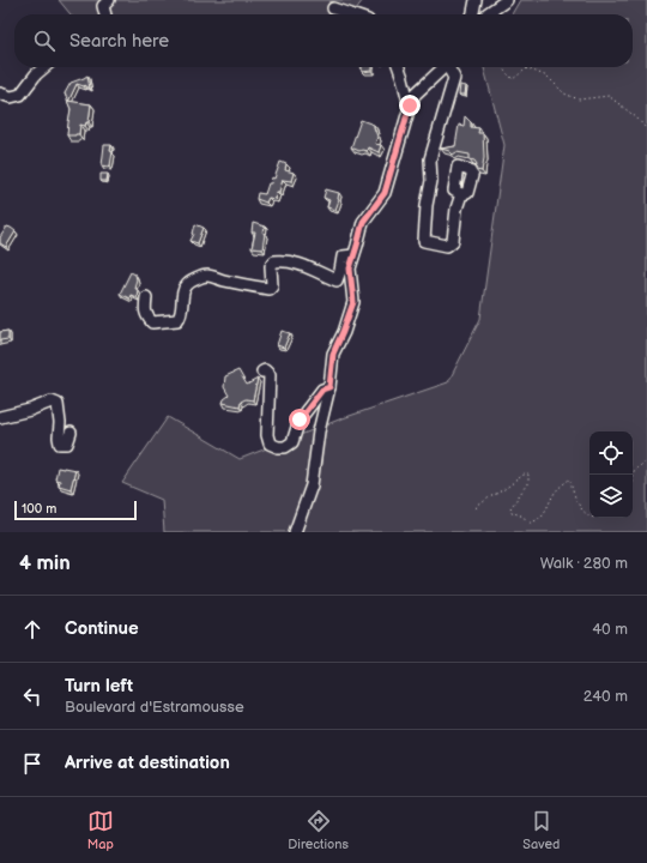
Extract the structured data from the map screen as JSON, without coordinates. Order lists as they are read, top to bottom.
{
  "scale_bar": "100 m",
  "page": {
    "search": "Search here",
    "scale": "100 m",
    "heading": ["4 min", "Walk · 280 m"],
    "list": [
      ["Continue", "40 m"],
      ["Turn left", "Boulevard d'Estramousse", "240 m"],
      "Arrive at destination"
    ],
    "nav": ["Map", "Directions", "Saved"]
  }
}
